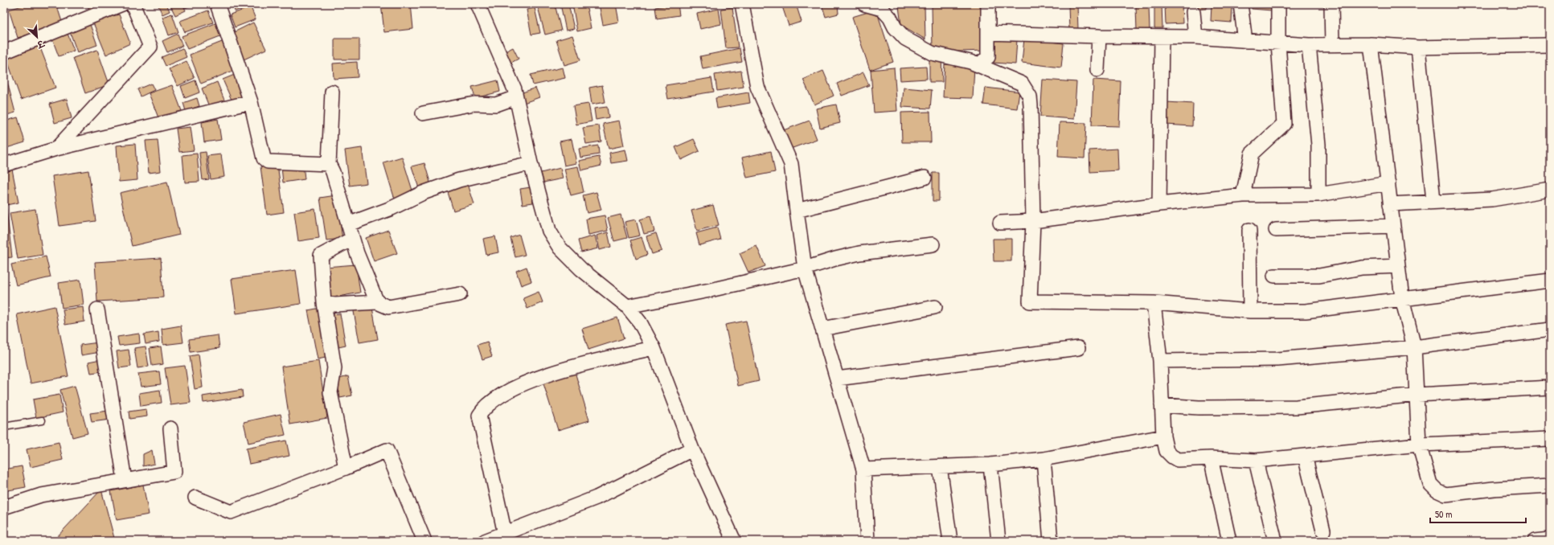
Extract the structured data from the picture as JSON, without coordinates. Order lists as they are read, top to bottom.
{
  "scale_bar": "50 m",
  "north": "bottom right"
}
